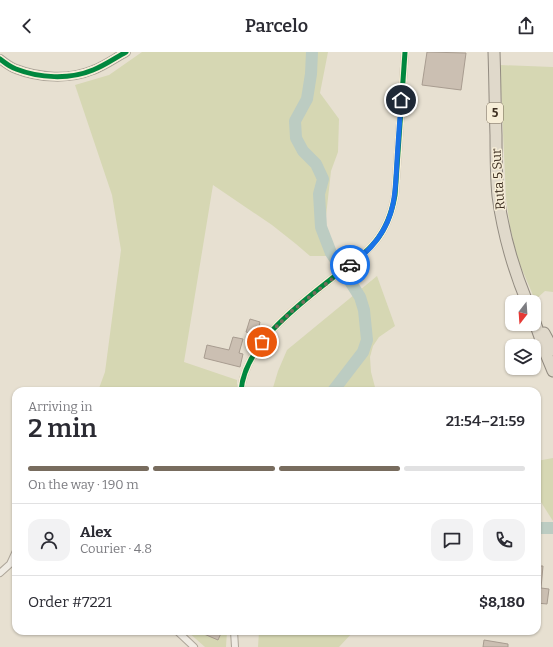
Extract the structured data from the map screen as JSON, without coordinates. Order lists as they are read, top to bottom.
{
  "streets": {
    "highway": ["5", "Ruta 5 Sur"]
  },
  "north": "bottom",
  "page": {
    "header": "Parcelo",
    "heading": ["2 min", "Arriving in", "21:54–21:59"],
    "panel": [
      "Alex",
      "Courier · 4.8",
      "Order #7221",
      "$8,180"
    ],
    "bar": "On the way · 190 m"
  }
}
